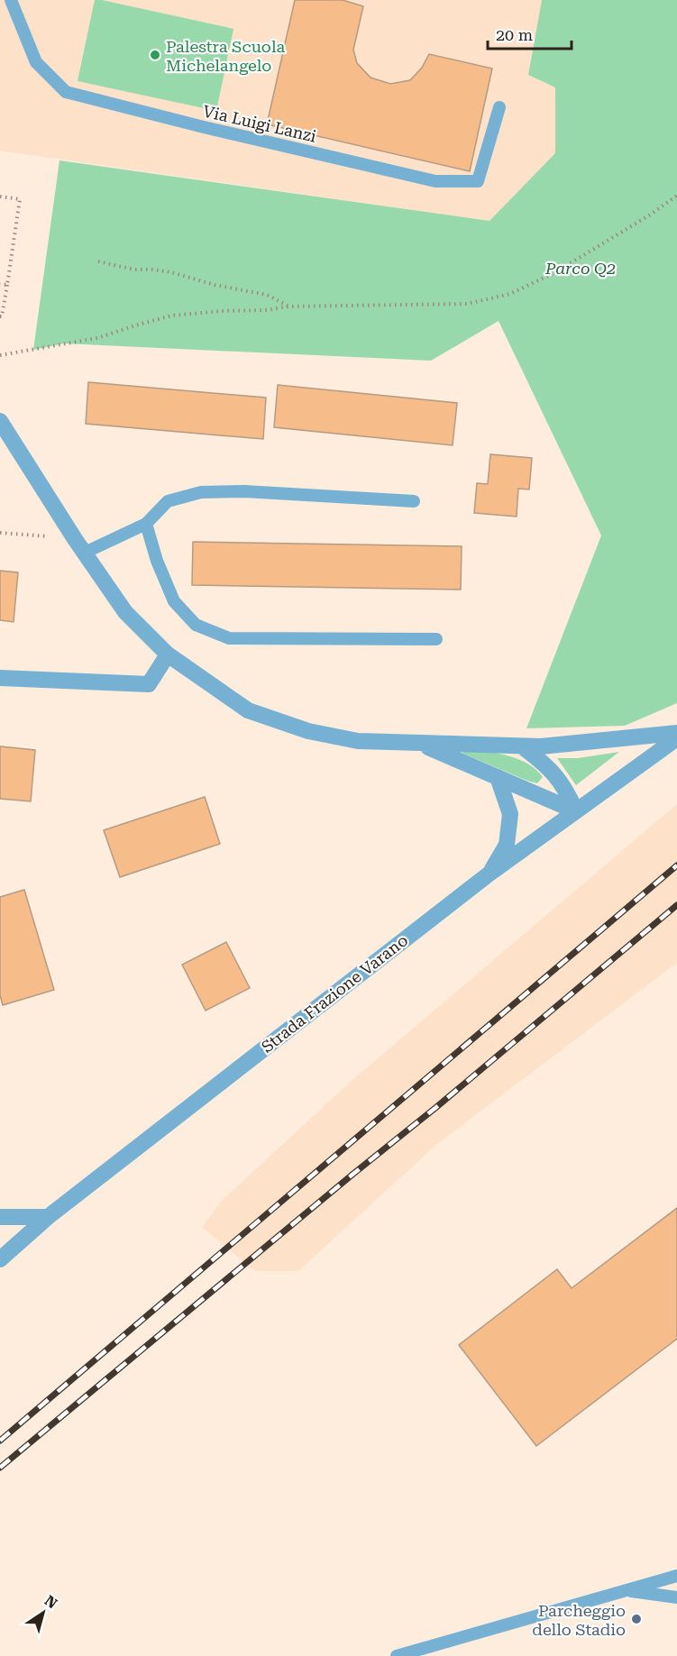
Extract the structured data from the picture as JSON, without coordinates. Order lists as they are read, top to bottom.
{
  "streets": {
    "street": ["Strada Frazione Varano"],
    "lane": ["Via Luigi Lanzi"]
  },
  "parks": ["Parco Q2"],
  "places": ["Palestra Scuola Michelangelo", "Parcheggio dello Stadio"],
  "scale_bar": "20 m",
  "north": "top right"
}
